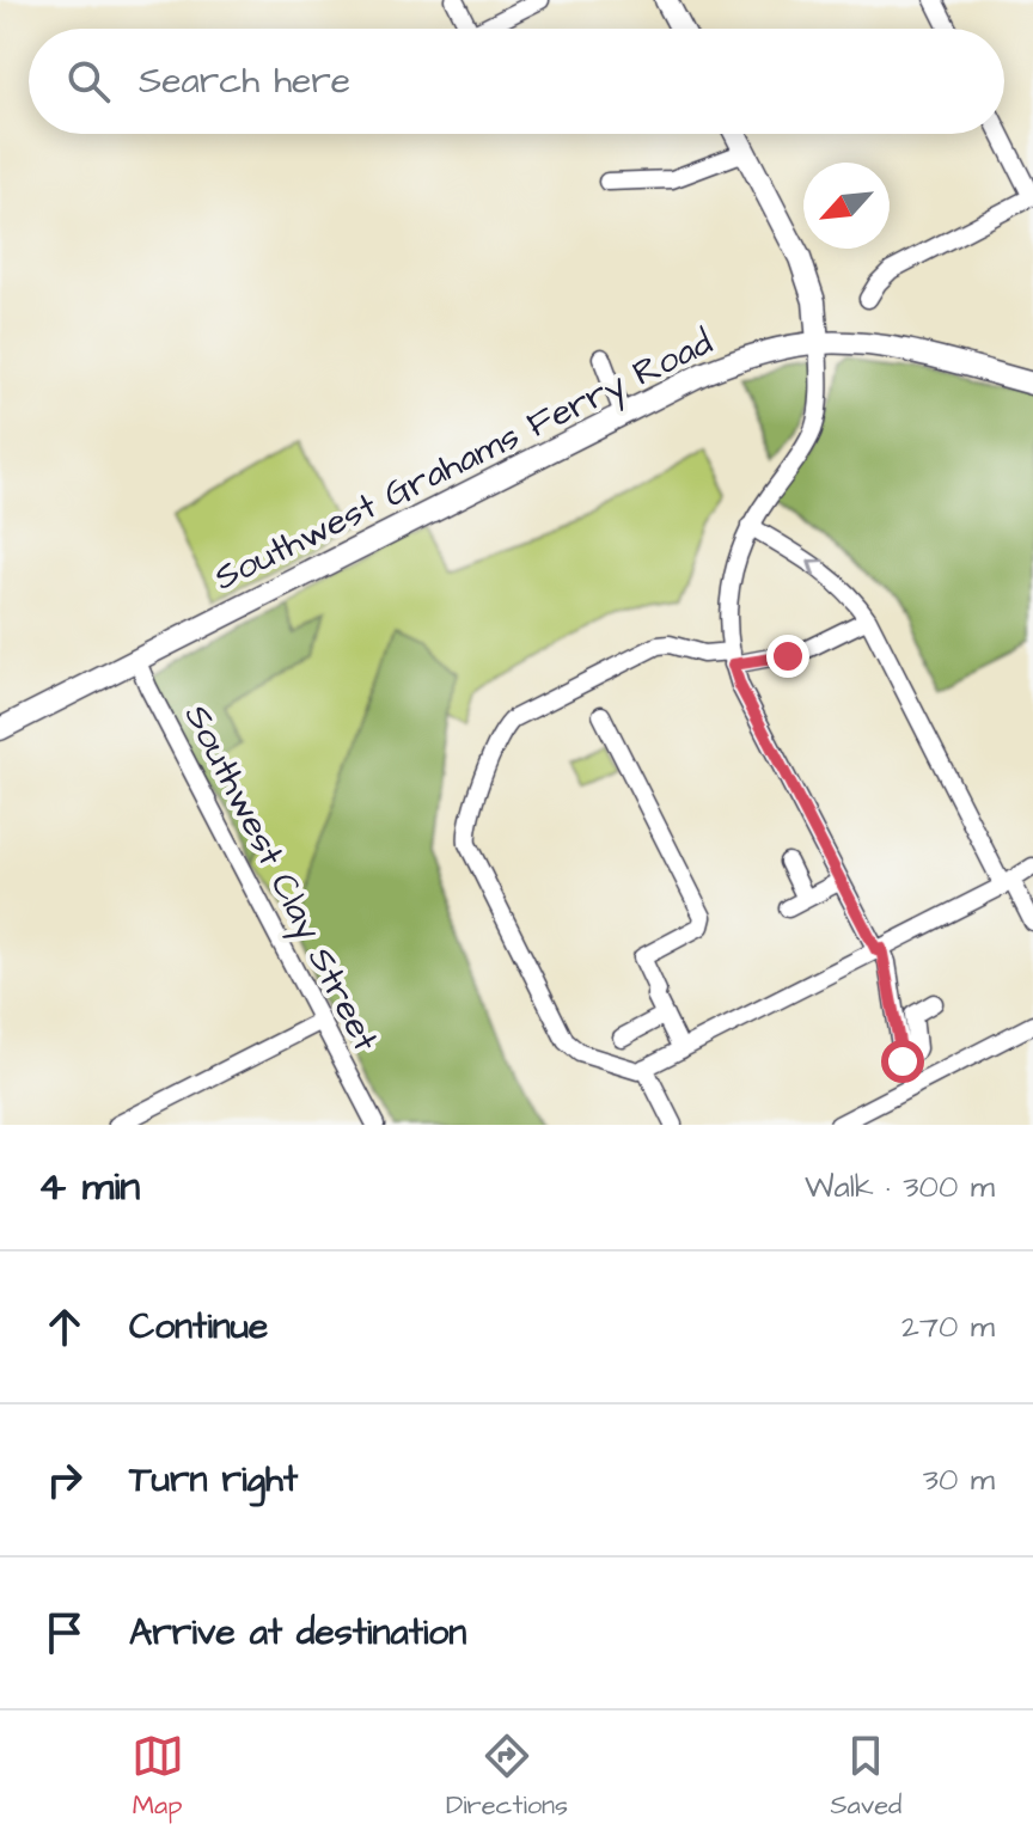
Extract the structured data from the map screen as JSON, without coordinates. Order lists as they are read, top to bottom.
{
  "streets": {
    "main road": ["Southwest Grahams Ferry Road"],
    "street": ["Southwest Clay Street"]
  },
  "crossings": [
    ["Southwest Grahams Ferry Road", "Southwest Clay Street"]
  ],
  "north": "bottom left",
  "page": {
    "search": "Search here",
    "heading": ["4 min", "Walk · 300 m"],
    "list": [
      ["Continue", "270 m"],
      ["Turn right", "30 m"],
      "Arrive at destination"
    ],
    "nav": ["Map", "Directions", "Saved"]
  }
}
